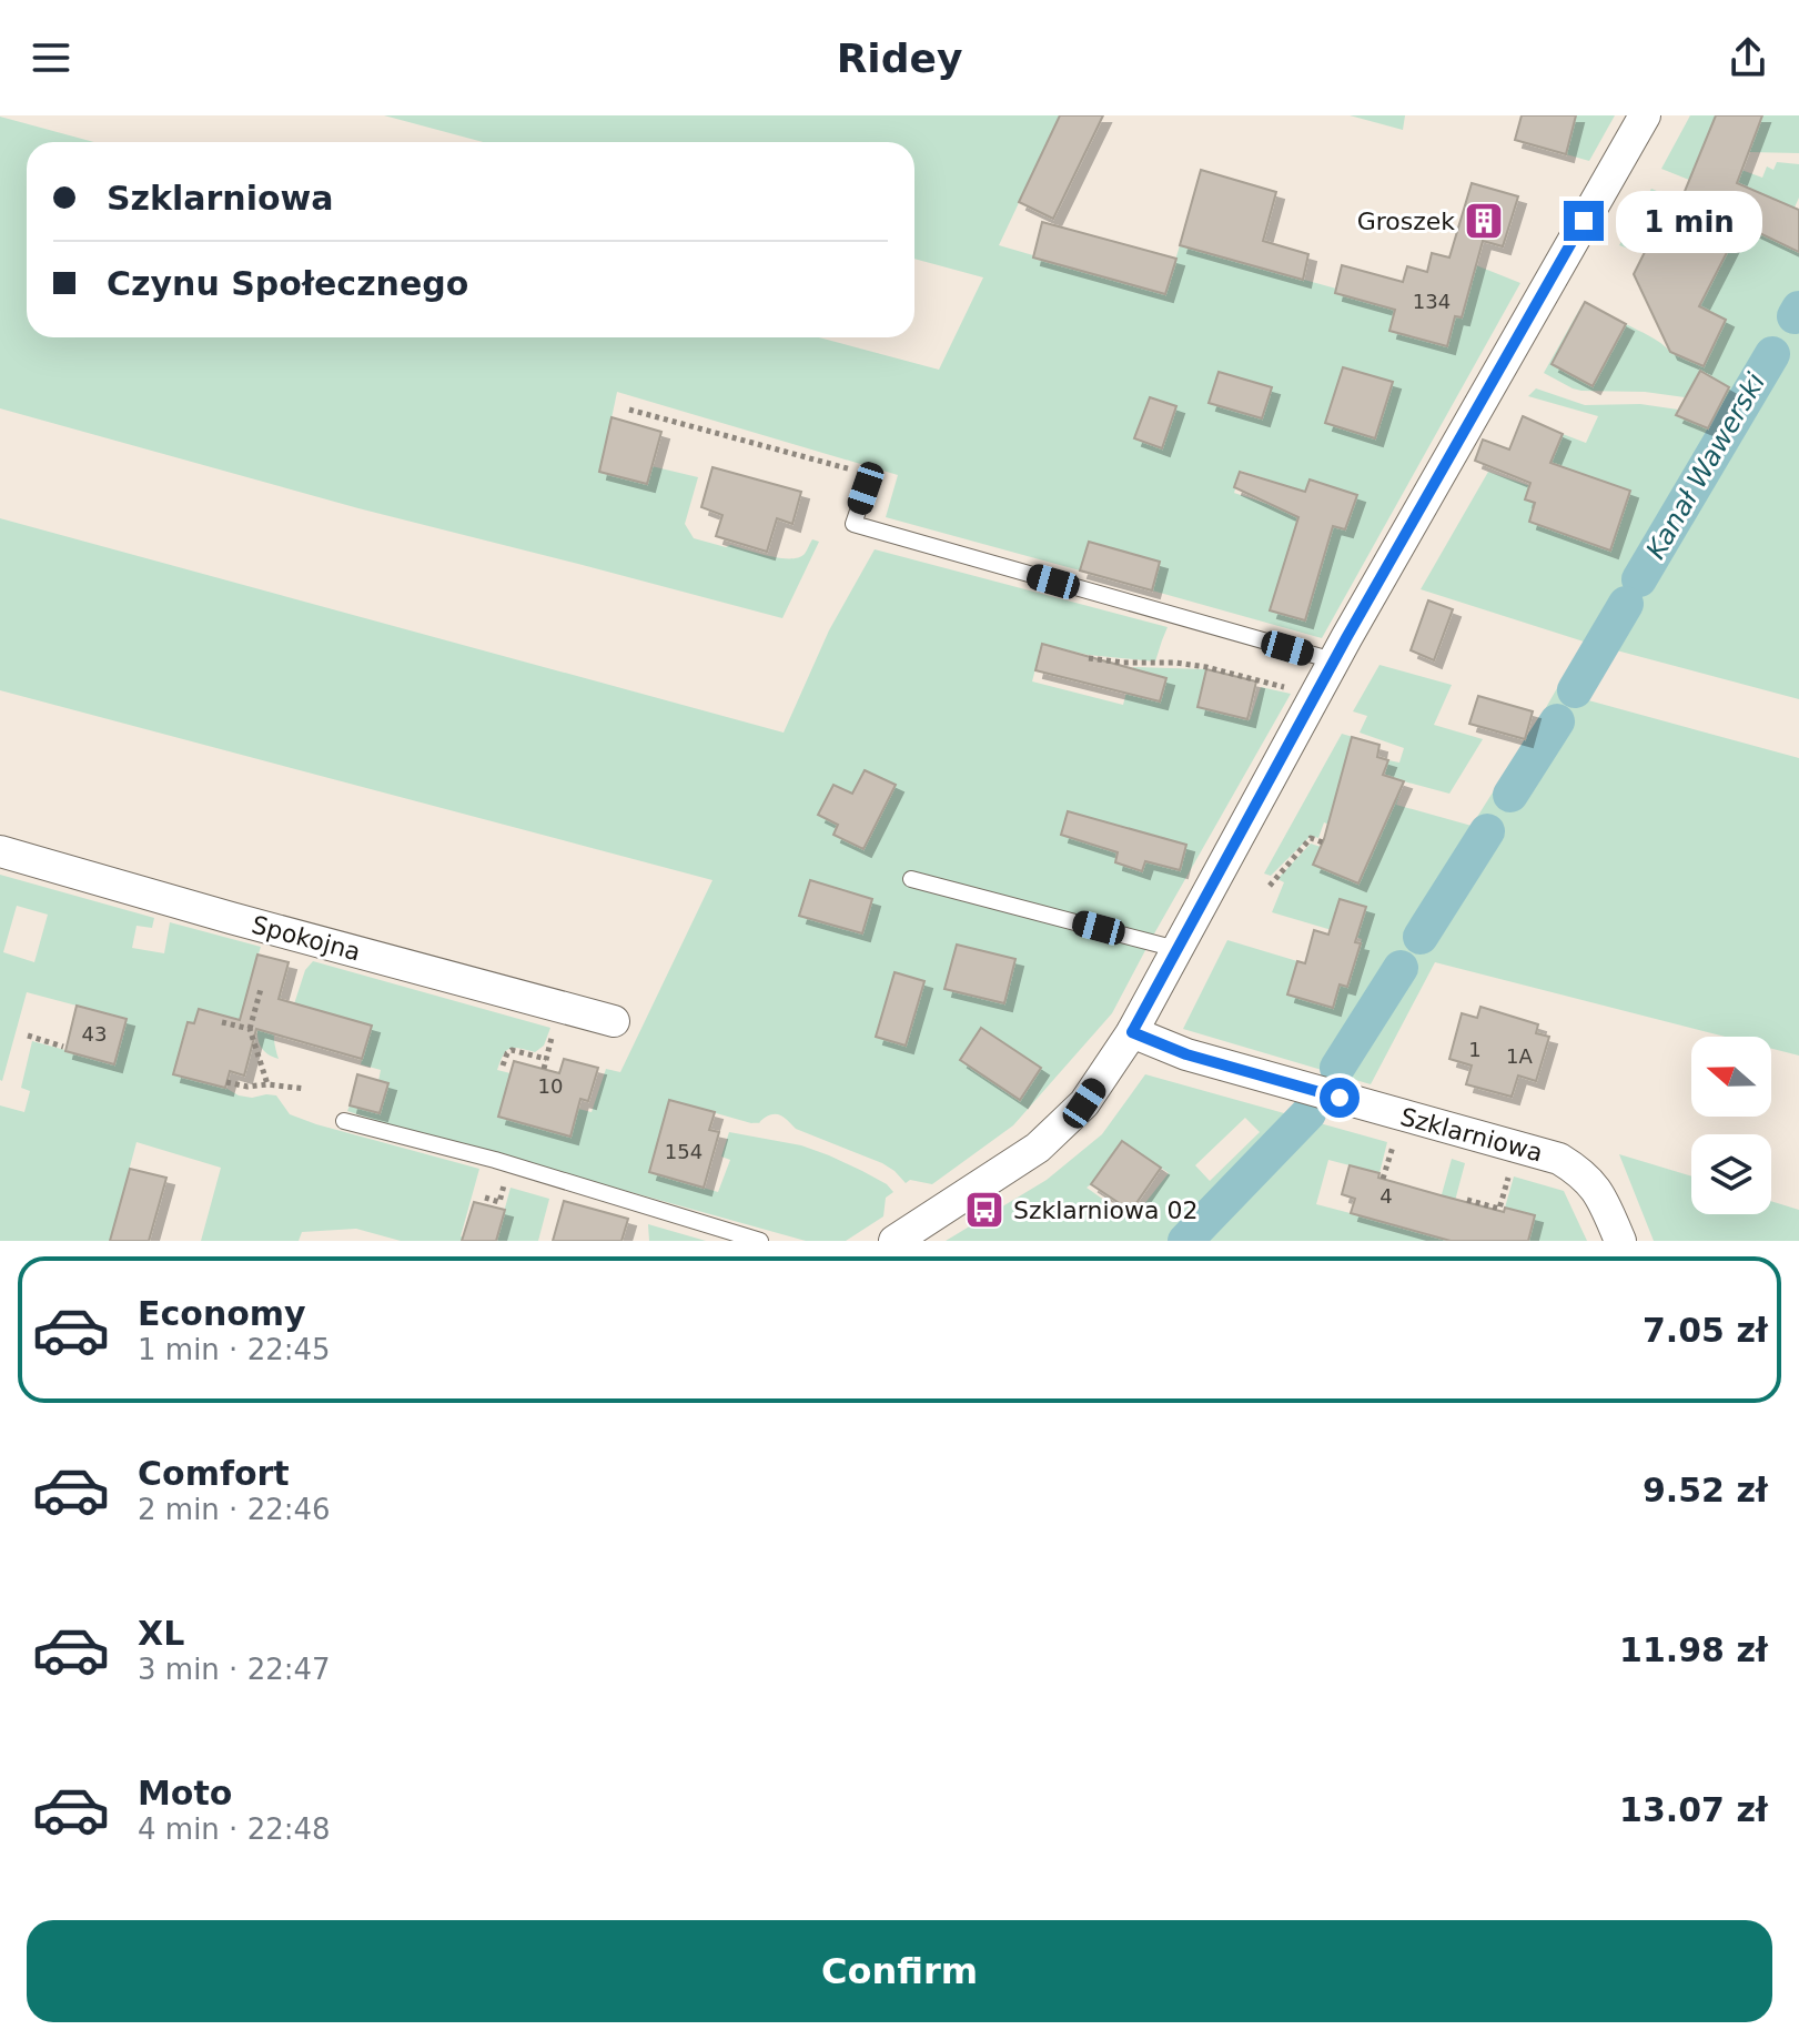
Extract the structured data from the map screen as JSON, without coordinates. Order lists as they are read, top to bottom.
{
  "streets": {
    "street": ["Spokojna", "Szklarniowa"]
  },
  "water": ["Kanał Wawerski"],
  "places": {
    "building": ["Groszek"],
    "bus stop": ["Szklarniowa 02"]
  },
  "house_numbers": [
    "134",
    "43",
    "1",
    "1A",
    "10",
    "154",
    "4"
  ],
  "north": "left",
  "page": {
    "header": "Ridey",
    "banner": ["Szklarniowa", "Czynu Społecznego"],
    "bubble": "1 min",
    "list": [
      {
        "name": "Economy",
        "note": "1 min · 22:45",
        "value": "7.05 zł"
      },
      {
        "name": "Comfort",
        "note": "2 min · 22:46",
        "value": "9.52 zł"
      },
      {
        "name": "XL",
        "note": "3 min · 22:47",
        "value": "11.98 zł"
      },
      {
        "name": "Moto",
        "note": "4 min · 22:48",
        "value": "13.07 zł"
      }
    ],
    "buttons": "Confirm"
  }
}
